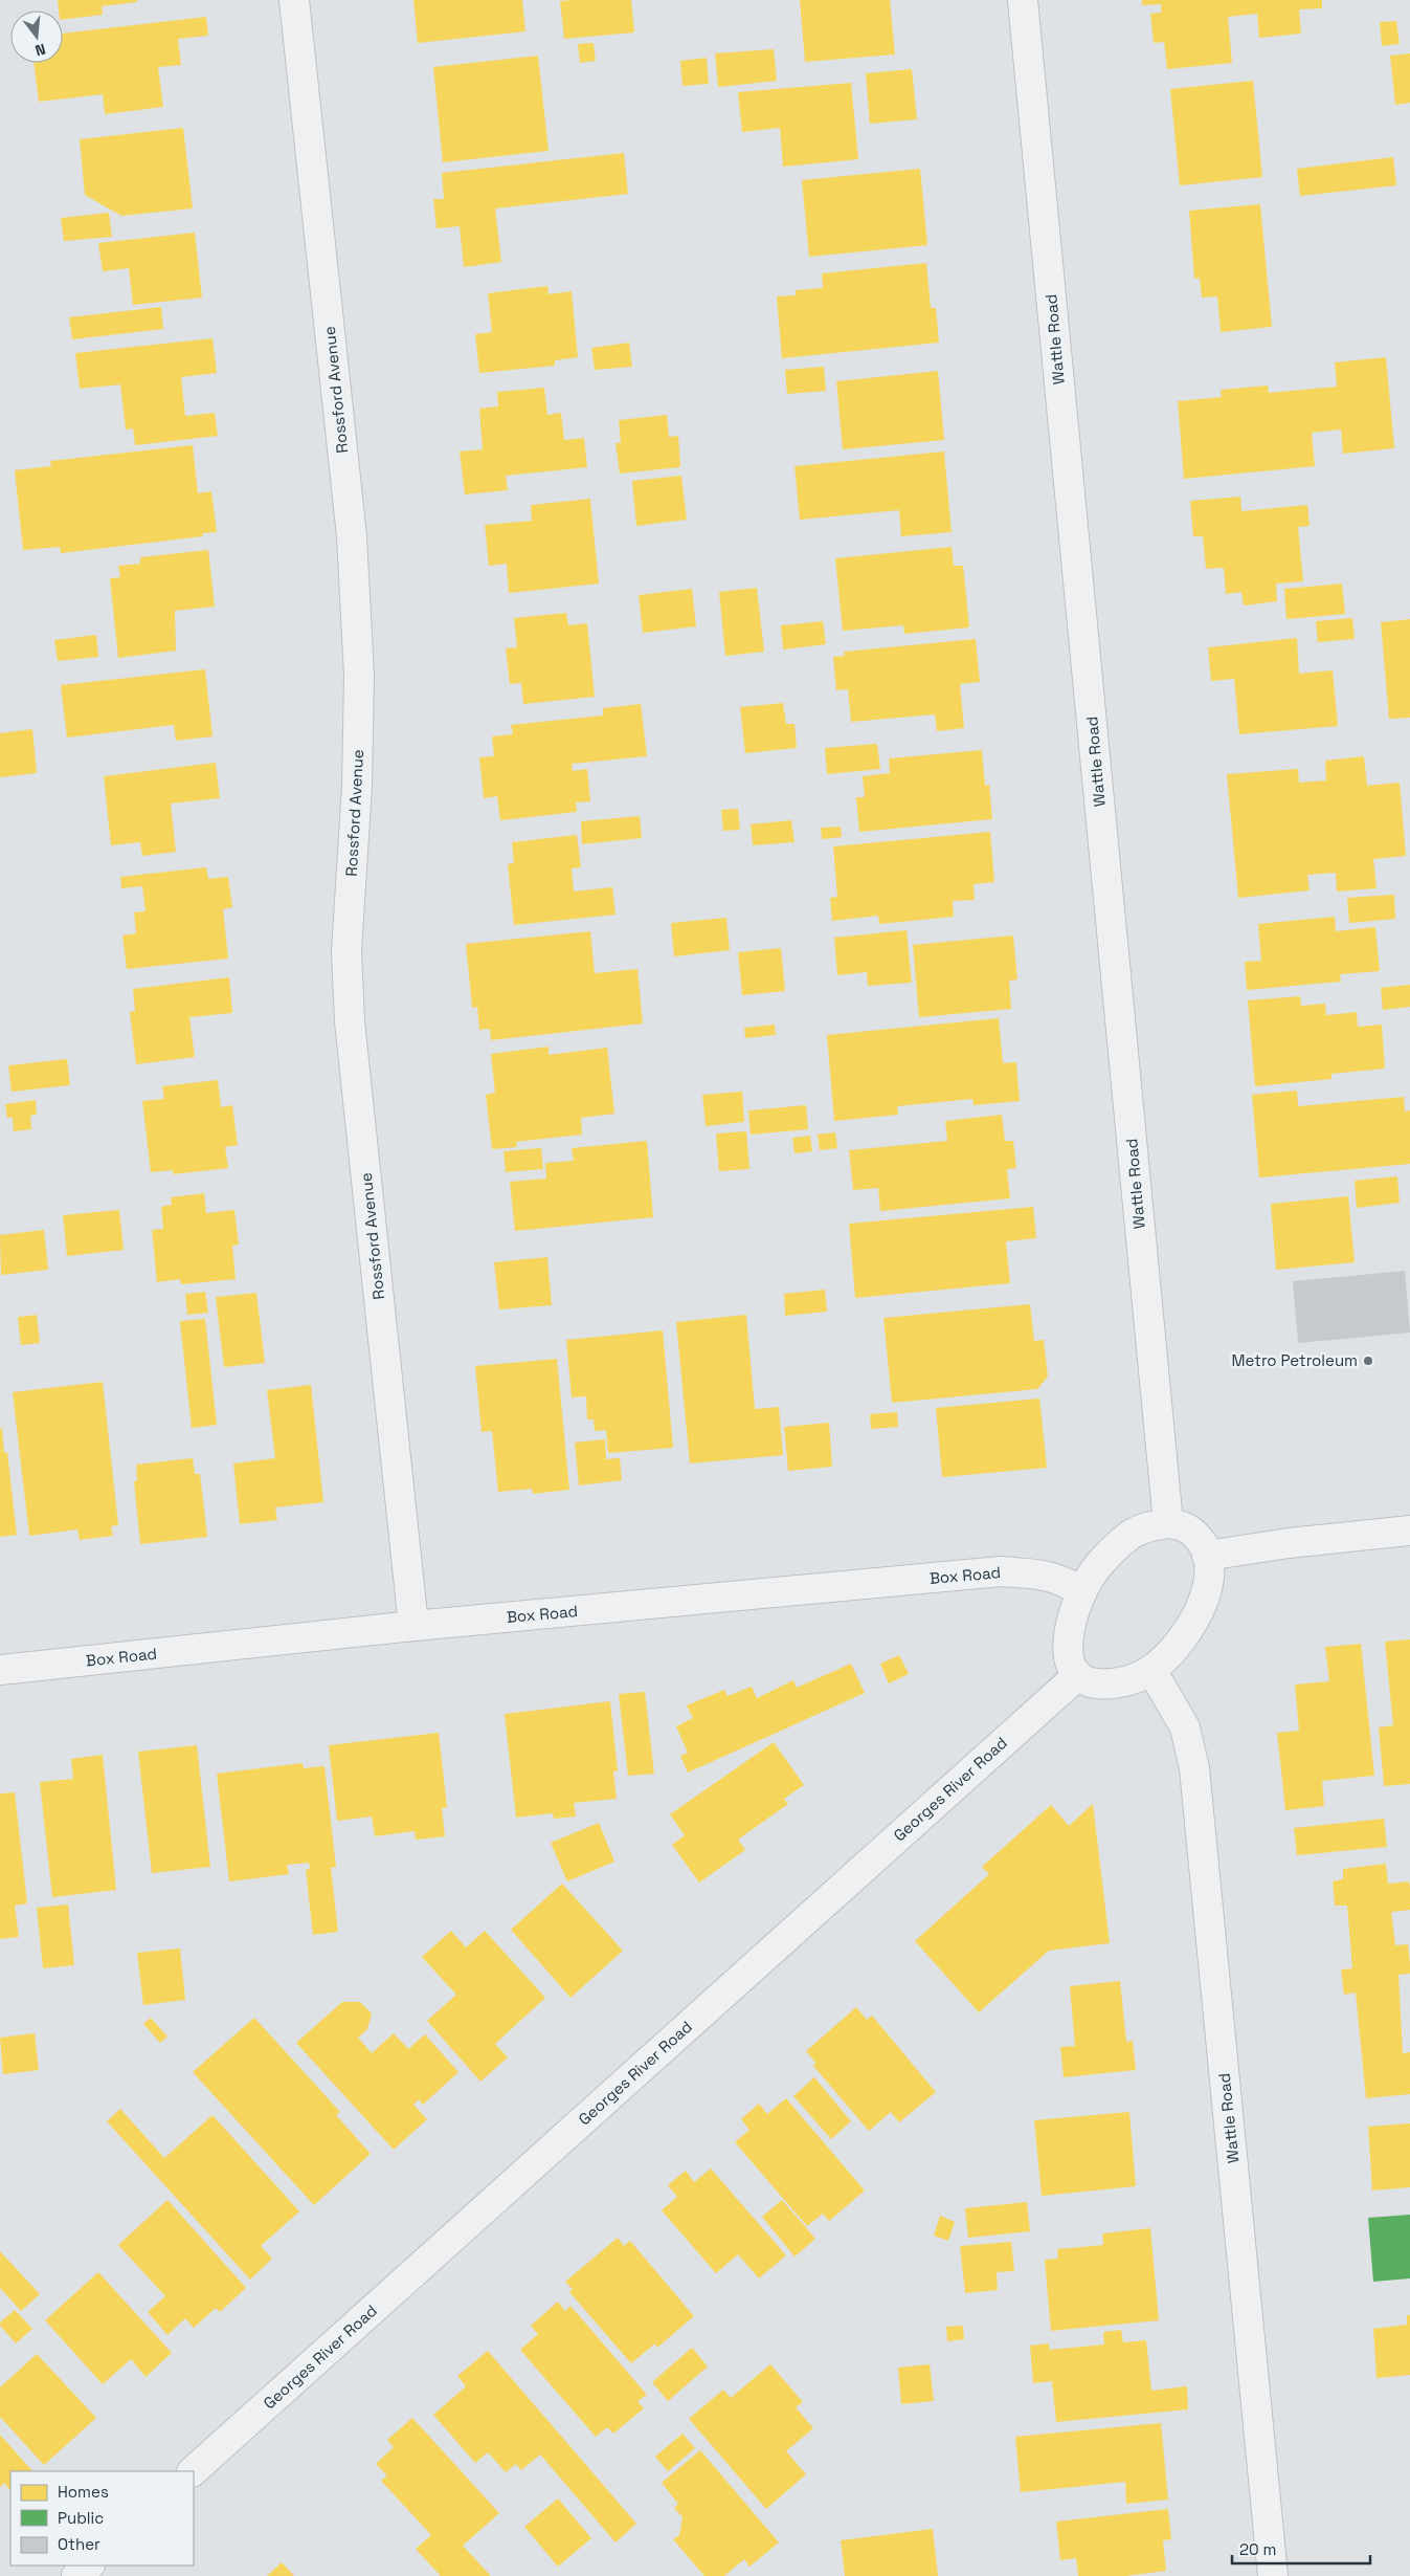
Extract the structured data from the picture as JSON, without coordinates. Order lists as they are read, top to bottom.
{
  "streets": {
    "street": [
      "Wattle Road",
      "Rossford Avenue",
      "Box Road",
      "Georges River Road"
    ]
  },
  "crossings": [
    ["Wattle Road", "Box Road"],
    ["Wattle Road", "Georges River Road"],
    ["Rossford Avenue", "Box Road"],
    ["Box Road", "Georges River Road"]
  ],
  "places": ["Metro Petroleum"],
  "legend": ["Homes", "Public", "Other"],
  "scale_bar": "20 m",
  "north": "bottom"
}
